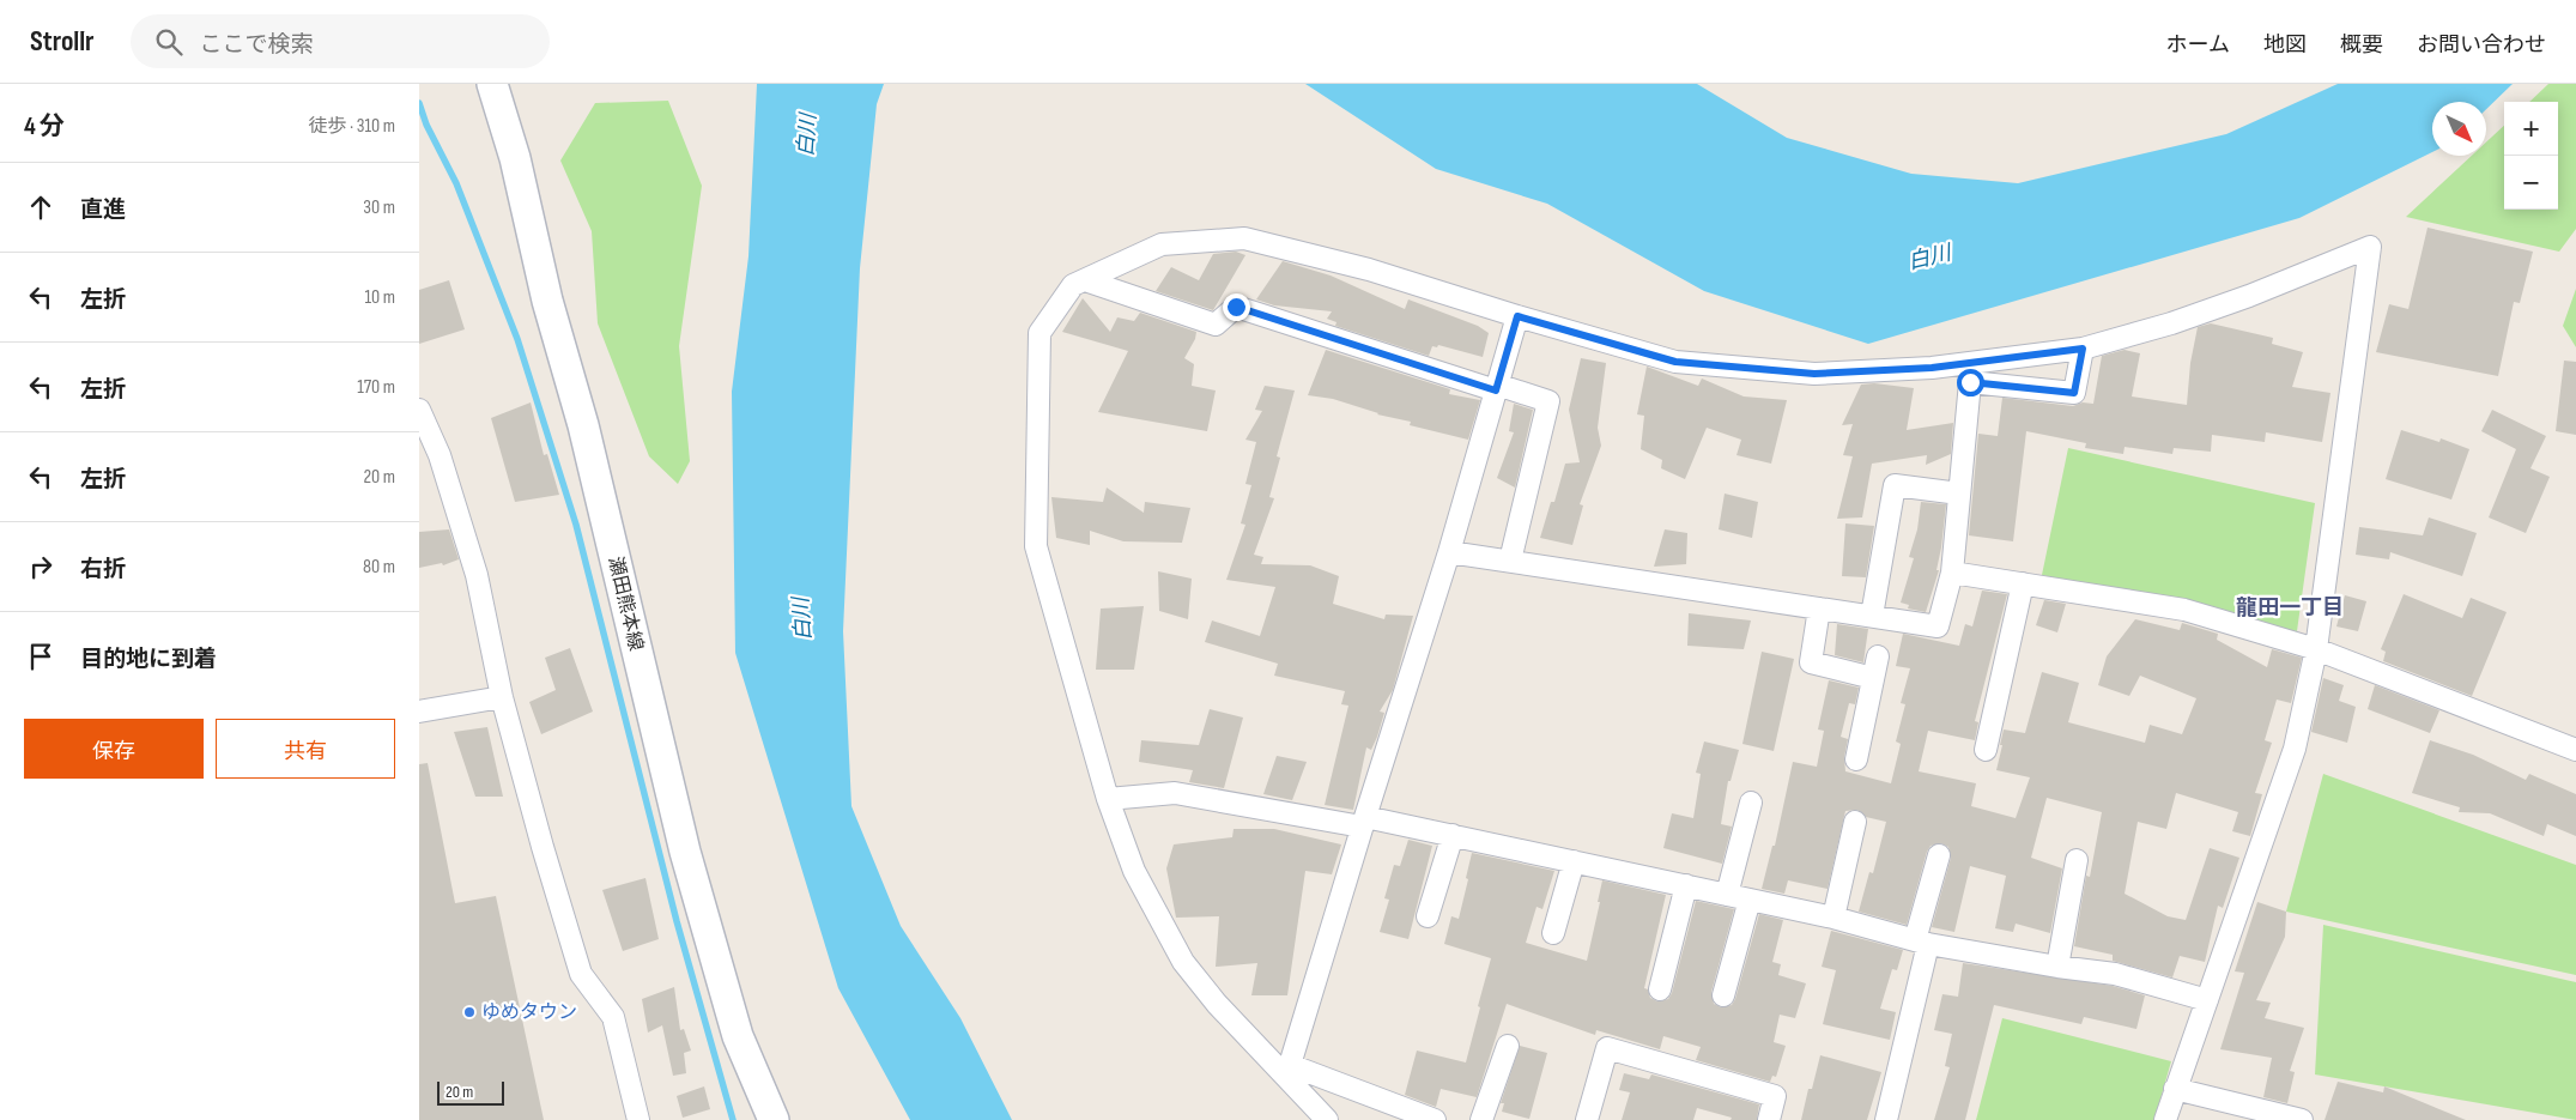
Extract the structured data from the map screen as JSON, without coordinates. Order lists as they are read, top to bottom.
{
  "streets": {
    "main road": ["瀬田熊本線"]
  },
  "districts": ["龍田一丁目"],
  "water": ["白川"],
  "places": ["ゆめタウン"],
  "scale_bar": "20 m",
  "north": "bottom right",
  "page": {
    "header": "Strollr",
    "search": "ここで検索",
    "nav": [
      "ホーム",
      "地図",
      "概要",
      "お問い合わせ"
    ],
    "heading": ["4 分", "徒歩 · 310 m"],
    "map_buttons": ["+", "−"],
    "list": [
      ["直進", "30 m"],
      ["左折", "10 m"],
      ["左折", "170 m"],
      ["左折", "20 m"],
      ["右折", "80 m"],
      "目的地に到着"
    ],
    "buttons": ["保存", "共有"],
    "scale": "20 m"
  }
}
